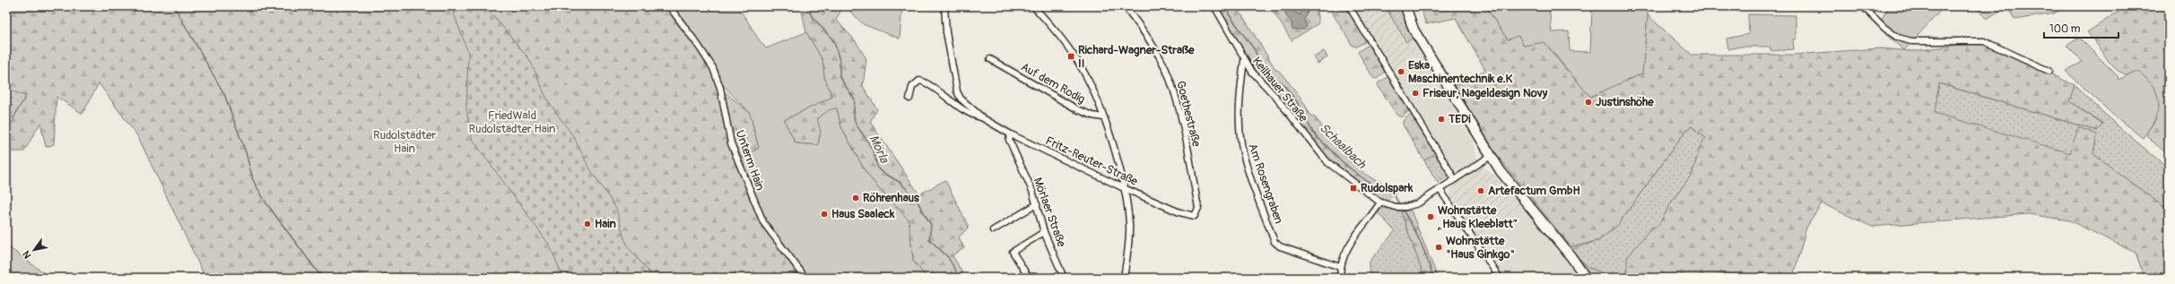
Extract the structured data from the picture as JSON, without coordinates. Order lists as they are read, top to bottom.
{
  "streets": {
    "street": [
      "Auf dem Rodig",
      "Keilhauer Straße",
      "Goethestraße",
      "Unterm Hain",
      "Fritz-Reuter-Straße",
      "Am Rosengraben",
      "Mörlaer Straße"
    ]
  },
  "crossings": [
    ["Keilhauer Straße", "Am Rosengraben"],
    ["Goethestraße", "Fritz-Reuter-Straße"],
    ["Fritz-Reuter-Straße", "Mörlaer Straße"]
  ],
  "water": ["Schaalbach", "Mörla"],
  "parks": ["FriedWald Rudolstädter Hain", "Rudolstädter Hain"],
  "places": {
    "transit": ["Richard-Wagner-Straße II", "Rudolspark"],
    "other": [
      "Eska Maschinentechnik e.K",
      "Friseur, Nageldesign Novy",
      "Justinshöhe",
      "TEDi",
      "Artefactum GmbH",
      "Röhrenhaus",
      "Haus Saaleck",
      "Wohnstätte „Haus Kleeblatt“",
      "Hain",
      "Wohnstätte \"Haus Ginkgo\""
    ]
  },
  "scale_bar": "100 m",
  "north": "bottom left"
}
